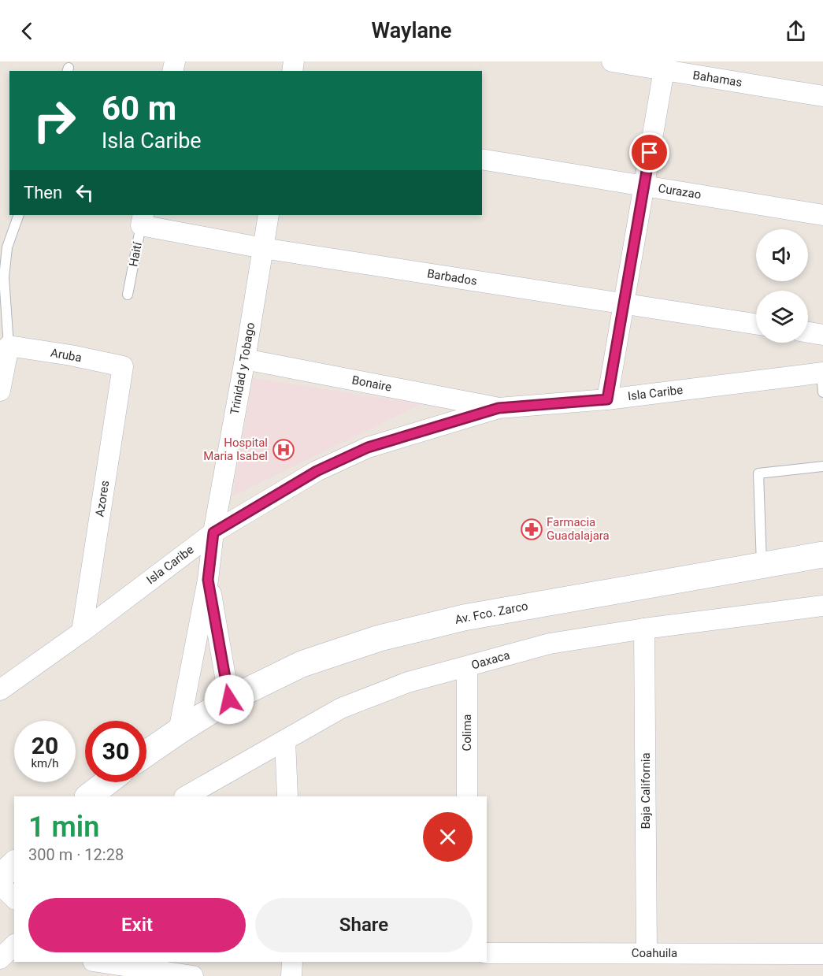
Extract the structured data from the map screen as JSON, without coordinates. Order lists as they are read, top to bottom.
{
  "streets": {
    "main road": ["Av. Fco. Zarco"],
    "street": [
      "Bahamas",
      "Curazao",
      "Barbados",
      "Aruba",
      "Trinidad y Tobago",
      "Bonaire",
      "Isla Caribe",
      "Azores",
      "Oaxaca",
      "Colima",
      "Baja California",
      "Coahuila"
    ],
    "lane": ["Haití"]
  },
  "crossings": [
    ["Haití", "Barbados"],
    ["Barbados", "Trinidad y Tobago"],
    ["Aruba", "Azores"],
    ["Trinidad y Tobago", "Bonaire"],
    ["Trinidad y Tobago", "Isla Caribe"],
    ["Trinidad y Tobago", "Av. Fco. Zarco"],
    ["Bonaire", "Isla Caribe"],
    ["Isla Caribe", "Azores"],
    ["Oaxaca", "Colima"],
    ["Oaxaca", "Baja California"],
    ["Baja California", "Coahuila"]
  ],
  "places": {
    "hospital": ["Hospital Maria Isabel"],
    "pharmacy": ["Farmacia Guadalajara"]
  },
  "page": {
    "header": "Waylane",
    "turn": ["60 m", "Isla Caribe"],
    "then": "Then",
    "speed": "20 km/h",
    "limit": "30",
    "heading": ["1 min", "300 m · 12:28"],
    "buttons": ["Exit", "Share"]
  }
}
